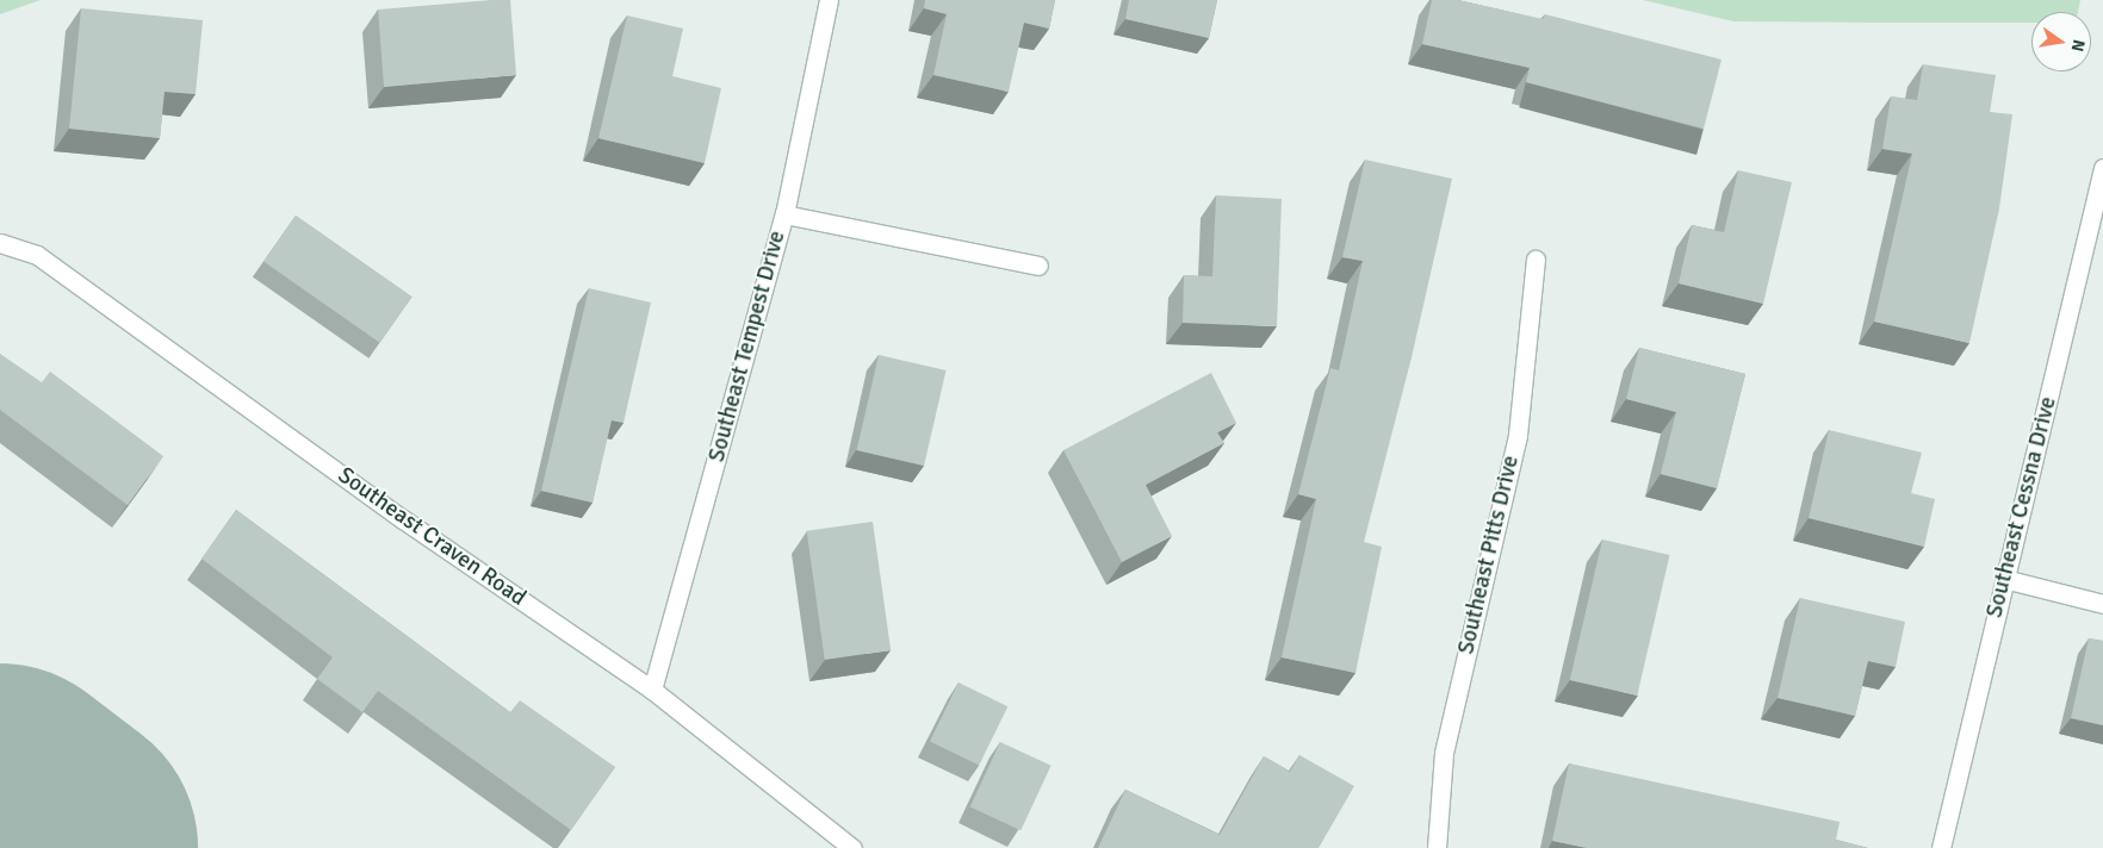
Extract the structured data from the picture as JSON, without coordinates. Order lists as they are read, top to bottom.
{
  "streets": {
    "street": [
      "Southeast Tempest Drive",
      "Southeast Cessna Drive",
      "Southeast Craven Road",
      "Southeast Pitts Drive"
    ]
  },
  "crossings": [
    ["Southeast Tempest Drive", "Southeast Craven Road"]
  ],
  "north": "right"
}
